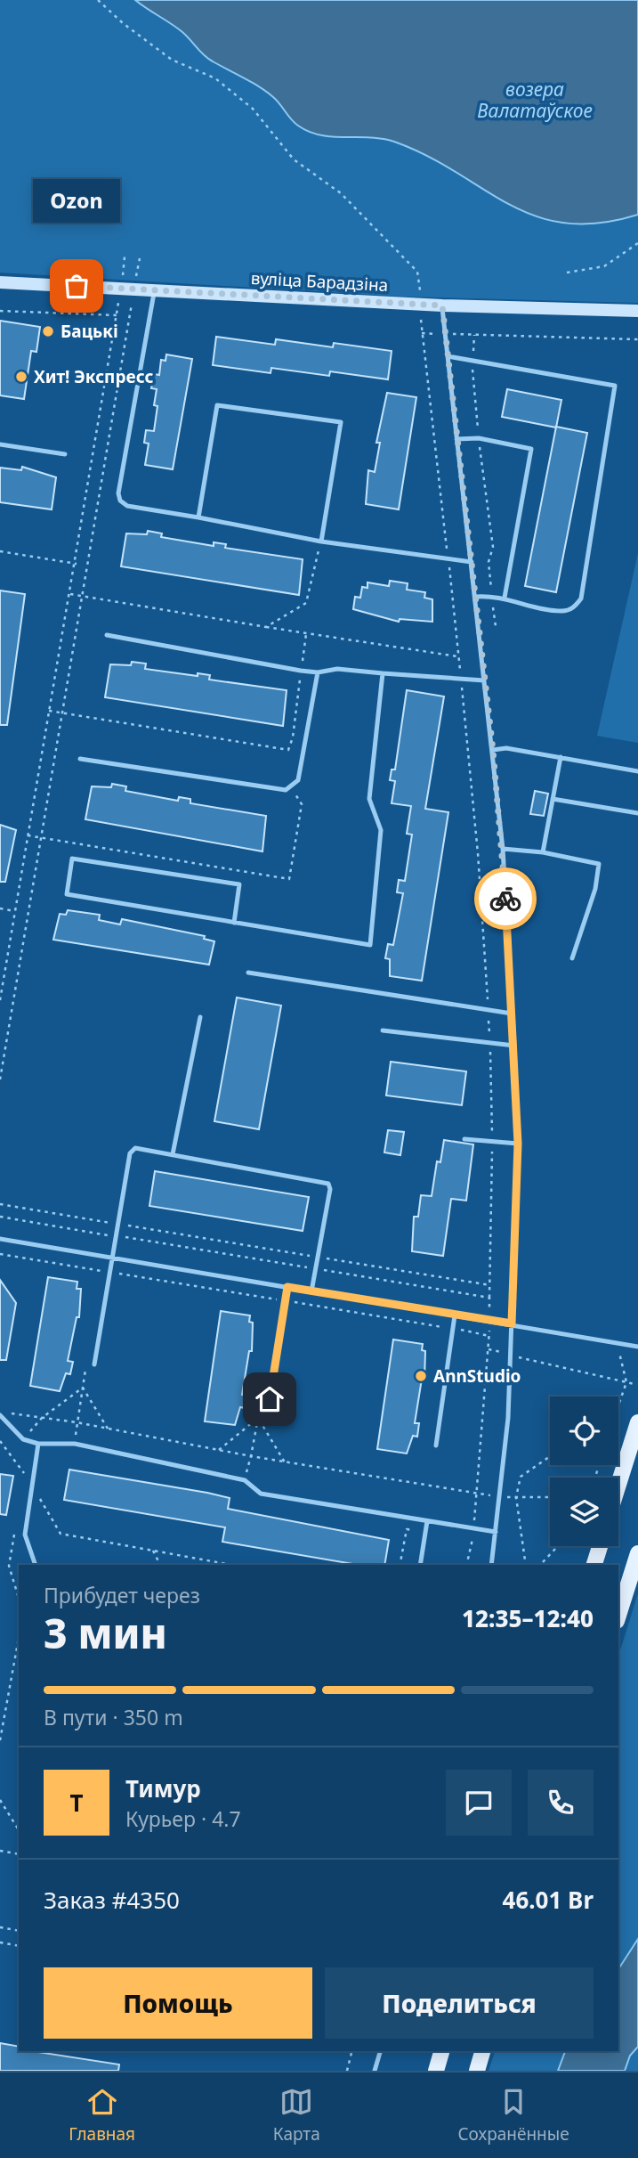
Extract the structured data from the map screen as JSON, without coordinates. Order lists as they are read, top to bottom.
{
  "streets": {
    "street": ["вуліца Барадзіна"]
  },
  "water": ["возера Валатаўское"],
  "places": [
    "Ozon",
    "Бацькі",
    "Хит! Экспресс",
    "AnnStudio"
  ],
  "page": {
    "bubble": "Ozon",
    "heading": ["3 мин", "Прибудет через", "12:35–12:40"],
    "panel": [
      "Тимур",
      "Курьер · 4.7",
      "Заказ #4350",
      "46.01 Br"
    ],
    "bar": "В пути · 350 m",
    "round": "Т",
    "buttons": ["Помощь", "Поделиться"],
    "tabs": ["Главная", "Карта", "Сохранённые"]
  }
}
